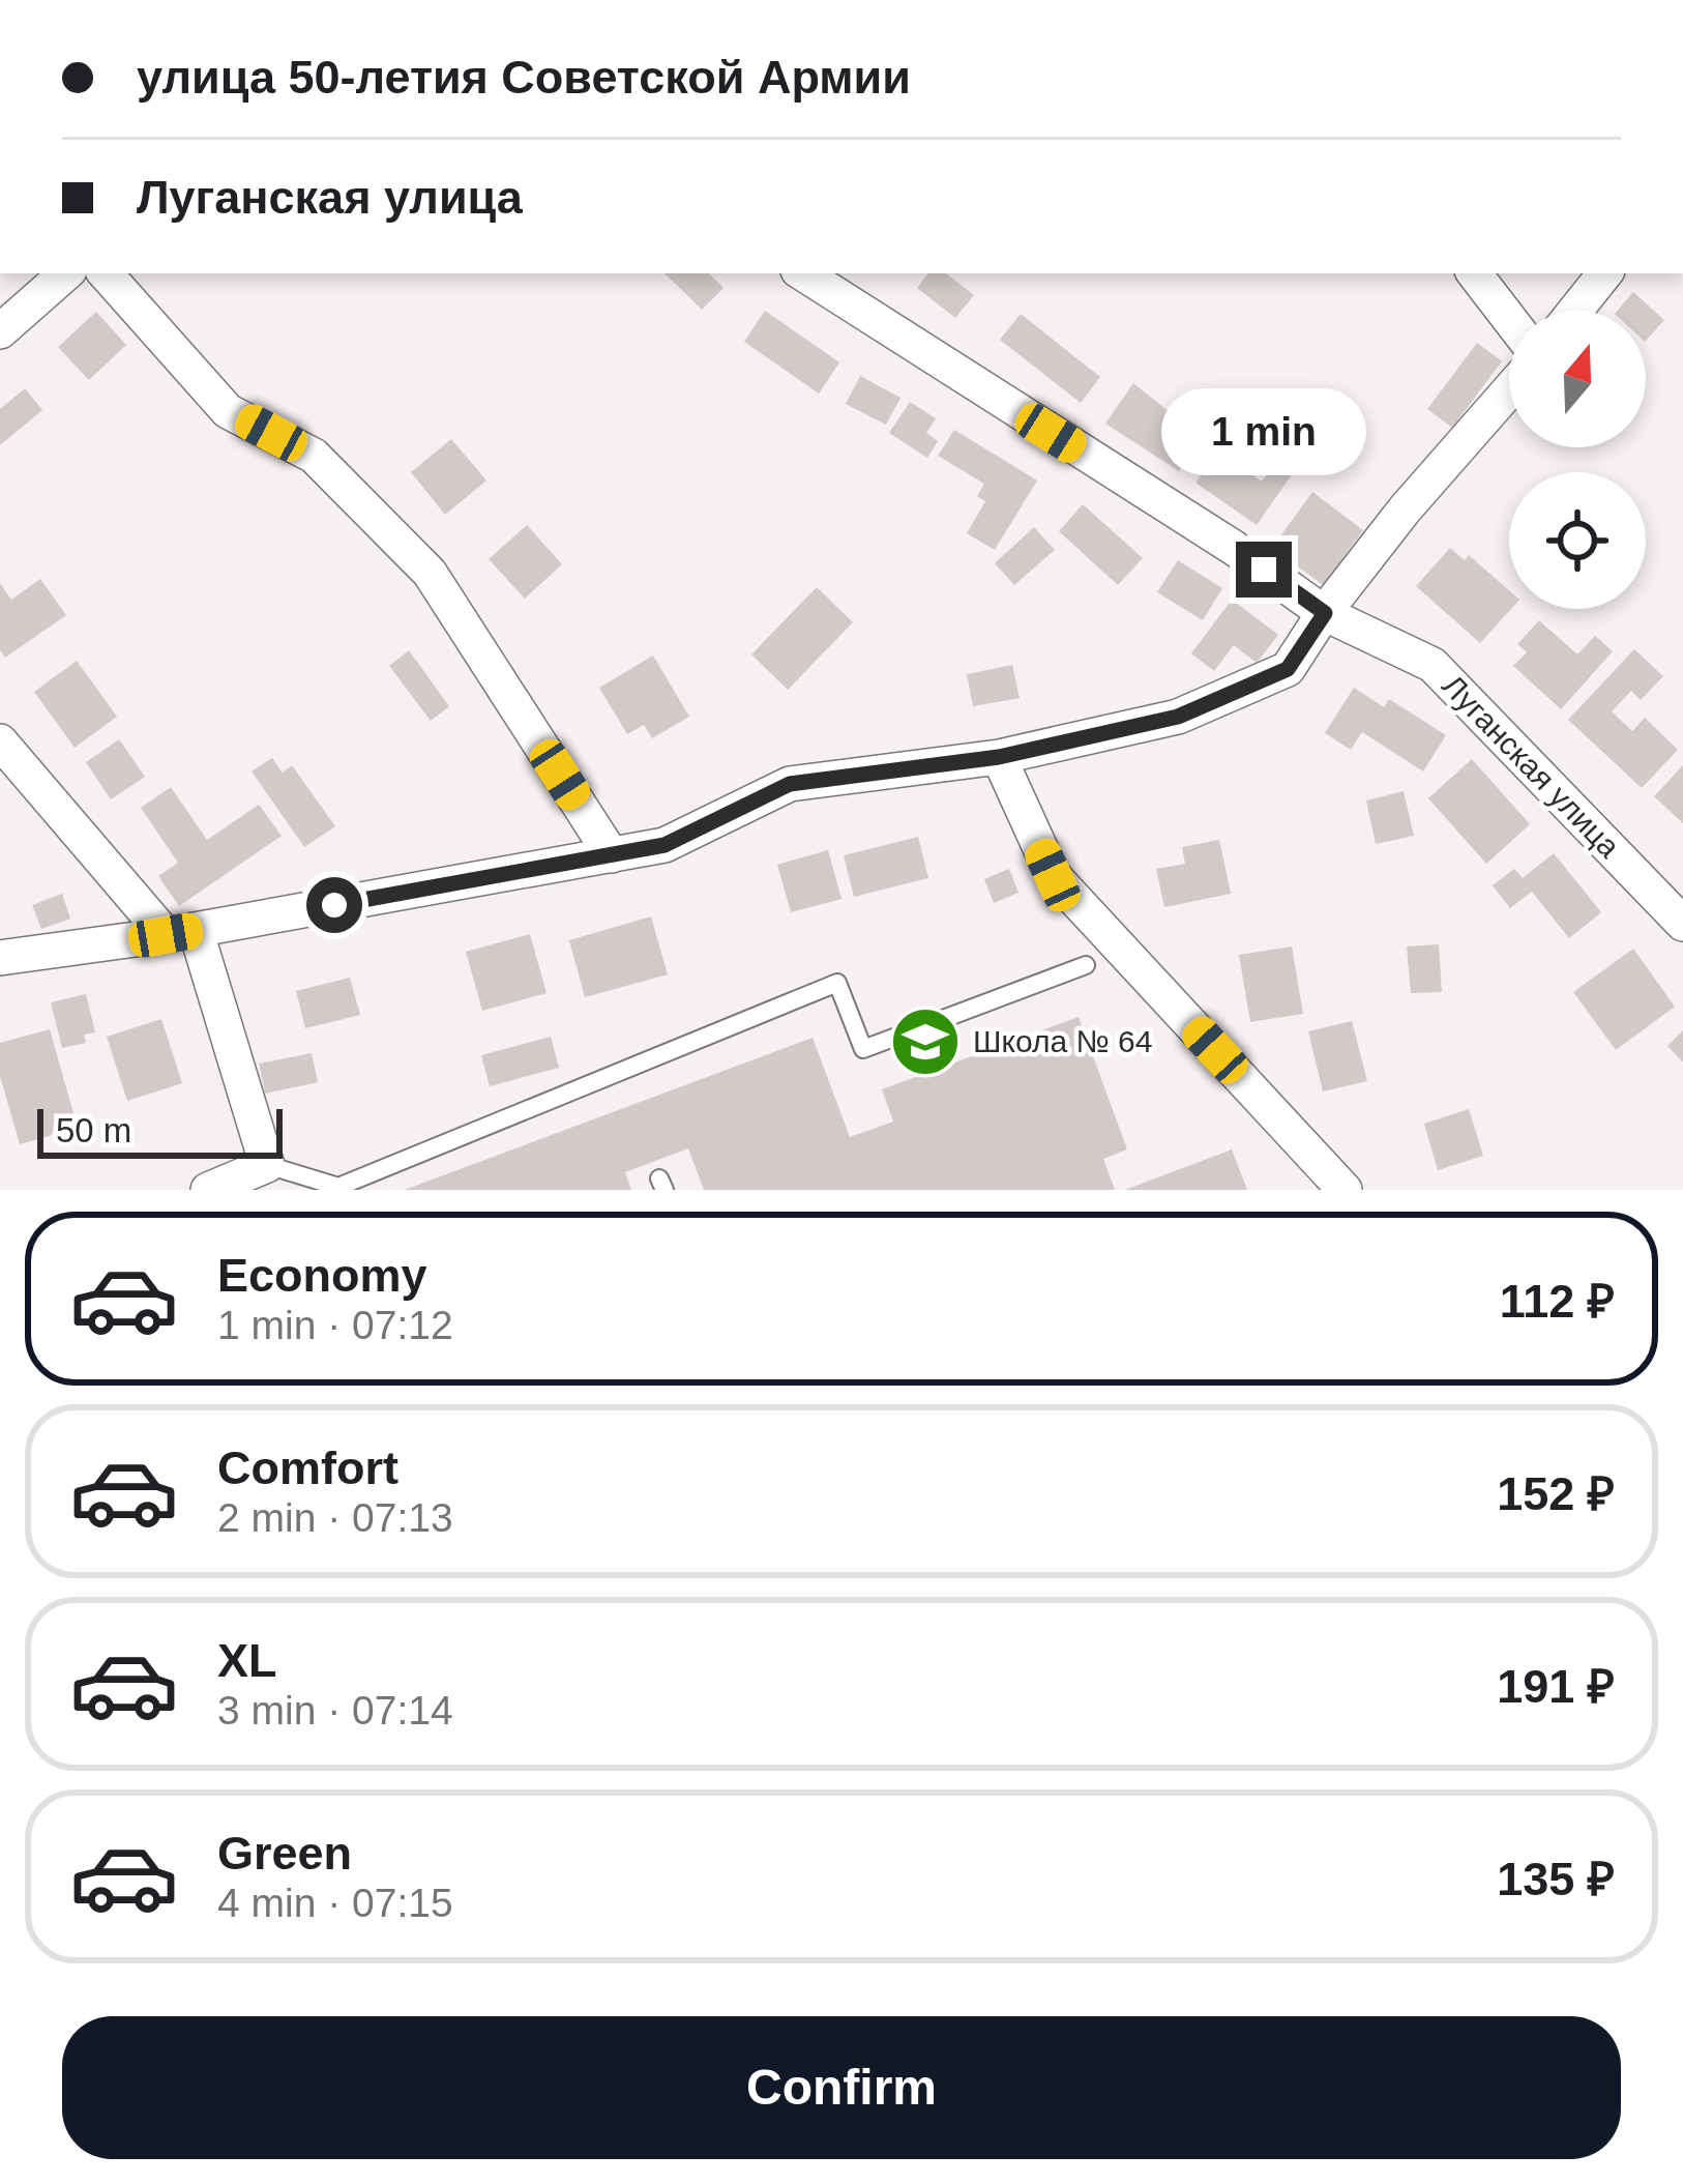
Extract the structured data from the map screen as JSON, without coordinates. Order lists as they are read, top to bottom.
{
  "streets": {
    "street": ["Луганская улица"]
  },
  "places": {
    "school or university": ["Школа № 64"]
  },
  "scale_bar": "50 m",
  "north": "top",
  "page": {
    "banner": ["улица 50-летия Советской Армии", "Луганская улица"],
    "bubble": "1 min",
    "scale": "50 m",
    "list": [
      {
        "name": "Economy",
        "note": "1 min · 07:12",
        "value": "112 ₽"
      },
      {
        "name": "Comfort",
        "note": "2 min · 07:13",
        "value": "152 ₽"
      },
      {
        "name": "XL",
        "note": "3 min · 07:14",
        "value": "191 ₽"
      },
      {
        "name": "Green",
        "note": "4 min · 07:15",
        "value": "135 ₽"
      }
    ],
    "buttons": "Confirm"
  }
}
